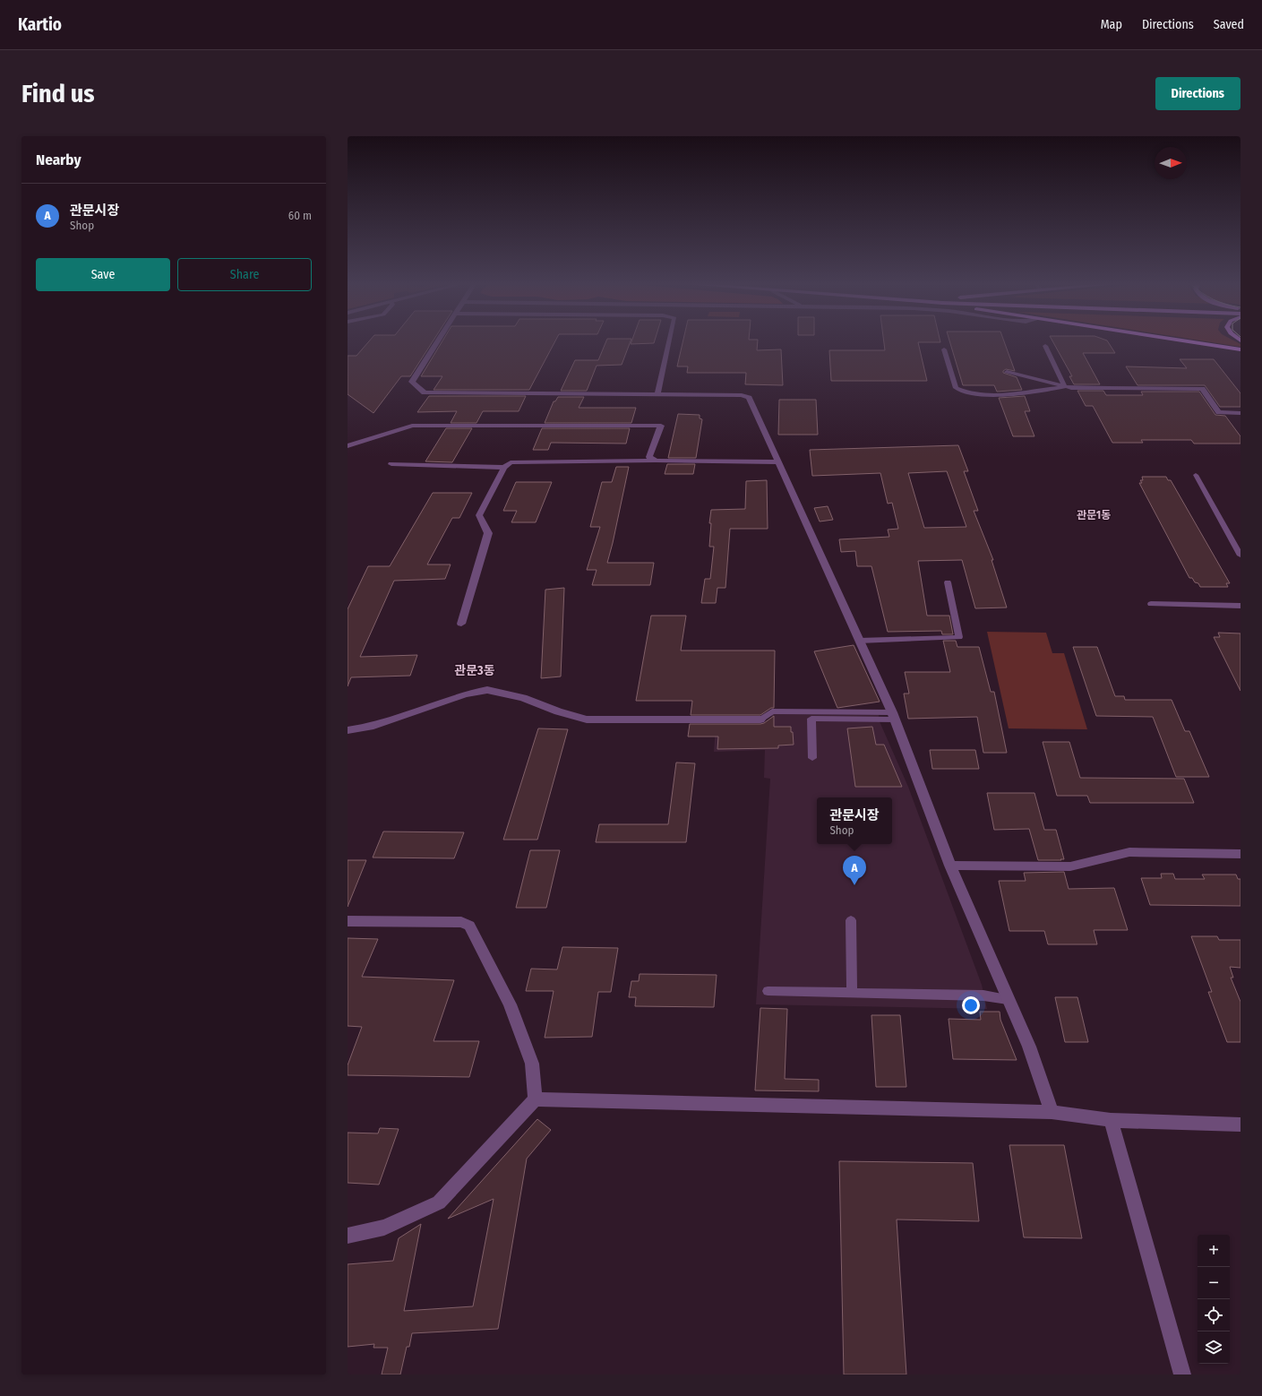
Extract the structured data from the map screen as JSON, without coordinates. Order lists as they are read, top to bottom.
{
  "districts": ["관문1동", "관문3동"],
  "north": "right",
  "page": {
    "header": "Kartio",
    "nav": ["Map", "Directions", "Saved"],
    "buttons": [
      "Directions",
      ["Save", "Share"]
    ],
    "title": "Find us",
    "heading": "Nearby",
    "list": [
      {
        "mark": "A",
        "name": "관문시장",
        "note": "Shop",
        "value": "60 m"
      }
    ],
    "popup": ["관문시장", "Shop"],
    "pins": "A",
    "map_buttons": ["+", "−"]
  }
}
